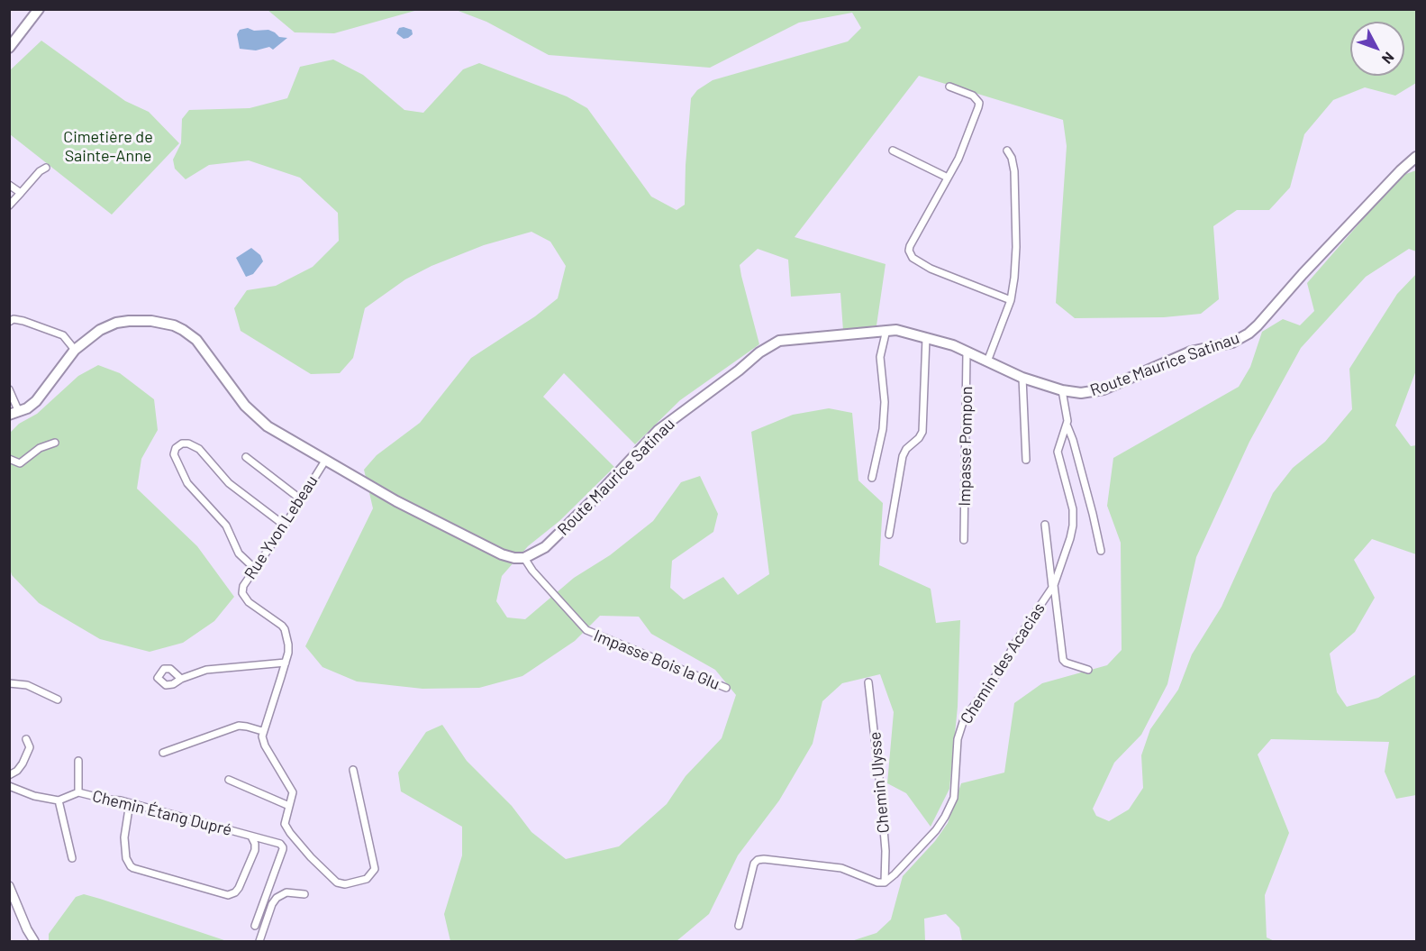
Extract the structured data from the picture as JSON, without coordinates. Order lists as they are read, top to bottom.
{
  "streets": {
    "main road": ["Route Maurice Satinau"],
    "street": [
      "Impasse Pompon",
      "Rue Yvon Lebeau",
      "Impasse Bois la Glu",
      "Chemin des Acacias",
      "Chemin Ulysse",
      "Chemin Étang Dupré"
    ]
  },
  "crossings": [
    ["Route Maurice Satinau", "Impasse Pompon"],
    ["Route Maurice Satinau", "Impasse Bois la Glu"],
    ["Route Maurice Satinau", "Chemin des Acacias"],
    ["Chemin des Acacias", "Chemin Ulysse"]
  ],
  "parks": ["Cimetière de Sainte-Anne"],
  "north": "bottom right"
}
